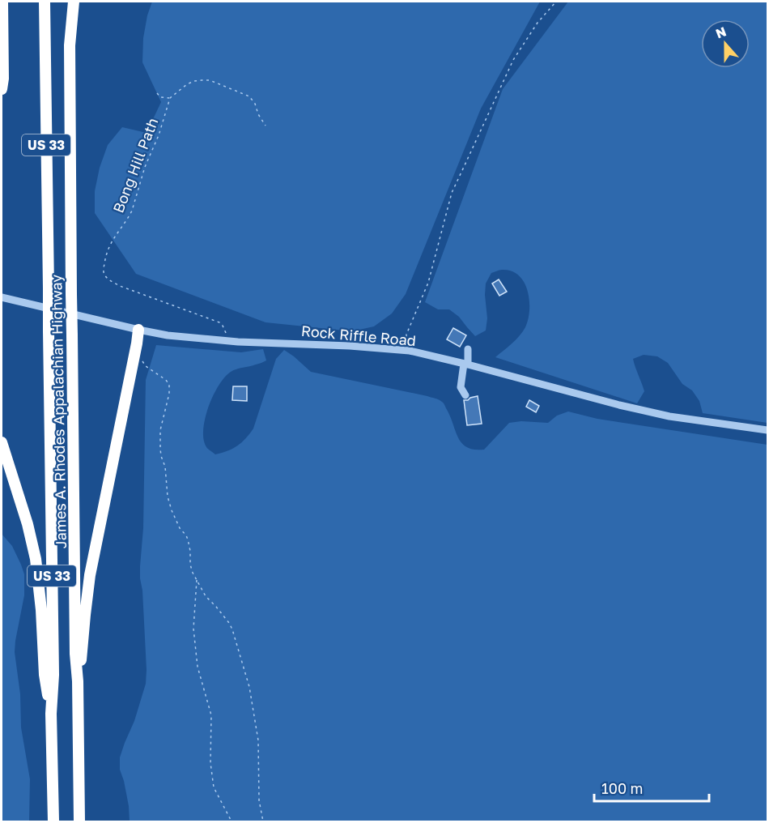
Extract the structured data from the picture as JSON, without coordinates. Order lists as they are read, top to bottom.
{
  "streets": {
    "highway": ["US 33", "James A. Rhodes Appalachian Highway"],
    "street": ["Rock Riffle Road"],
    "path": ["Bong Hill Path"]
  },
  "scale_bar": "100 m",
  "north": "top"
}
